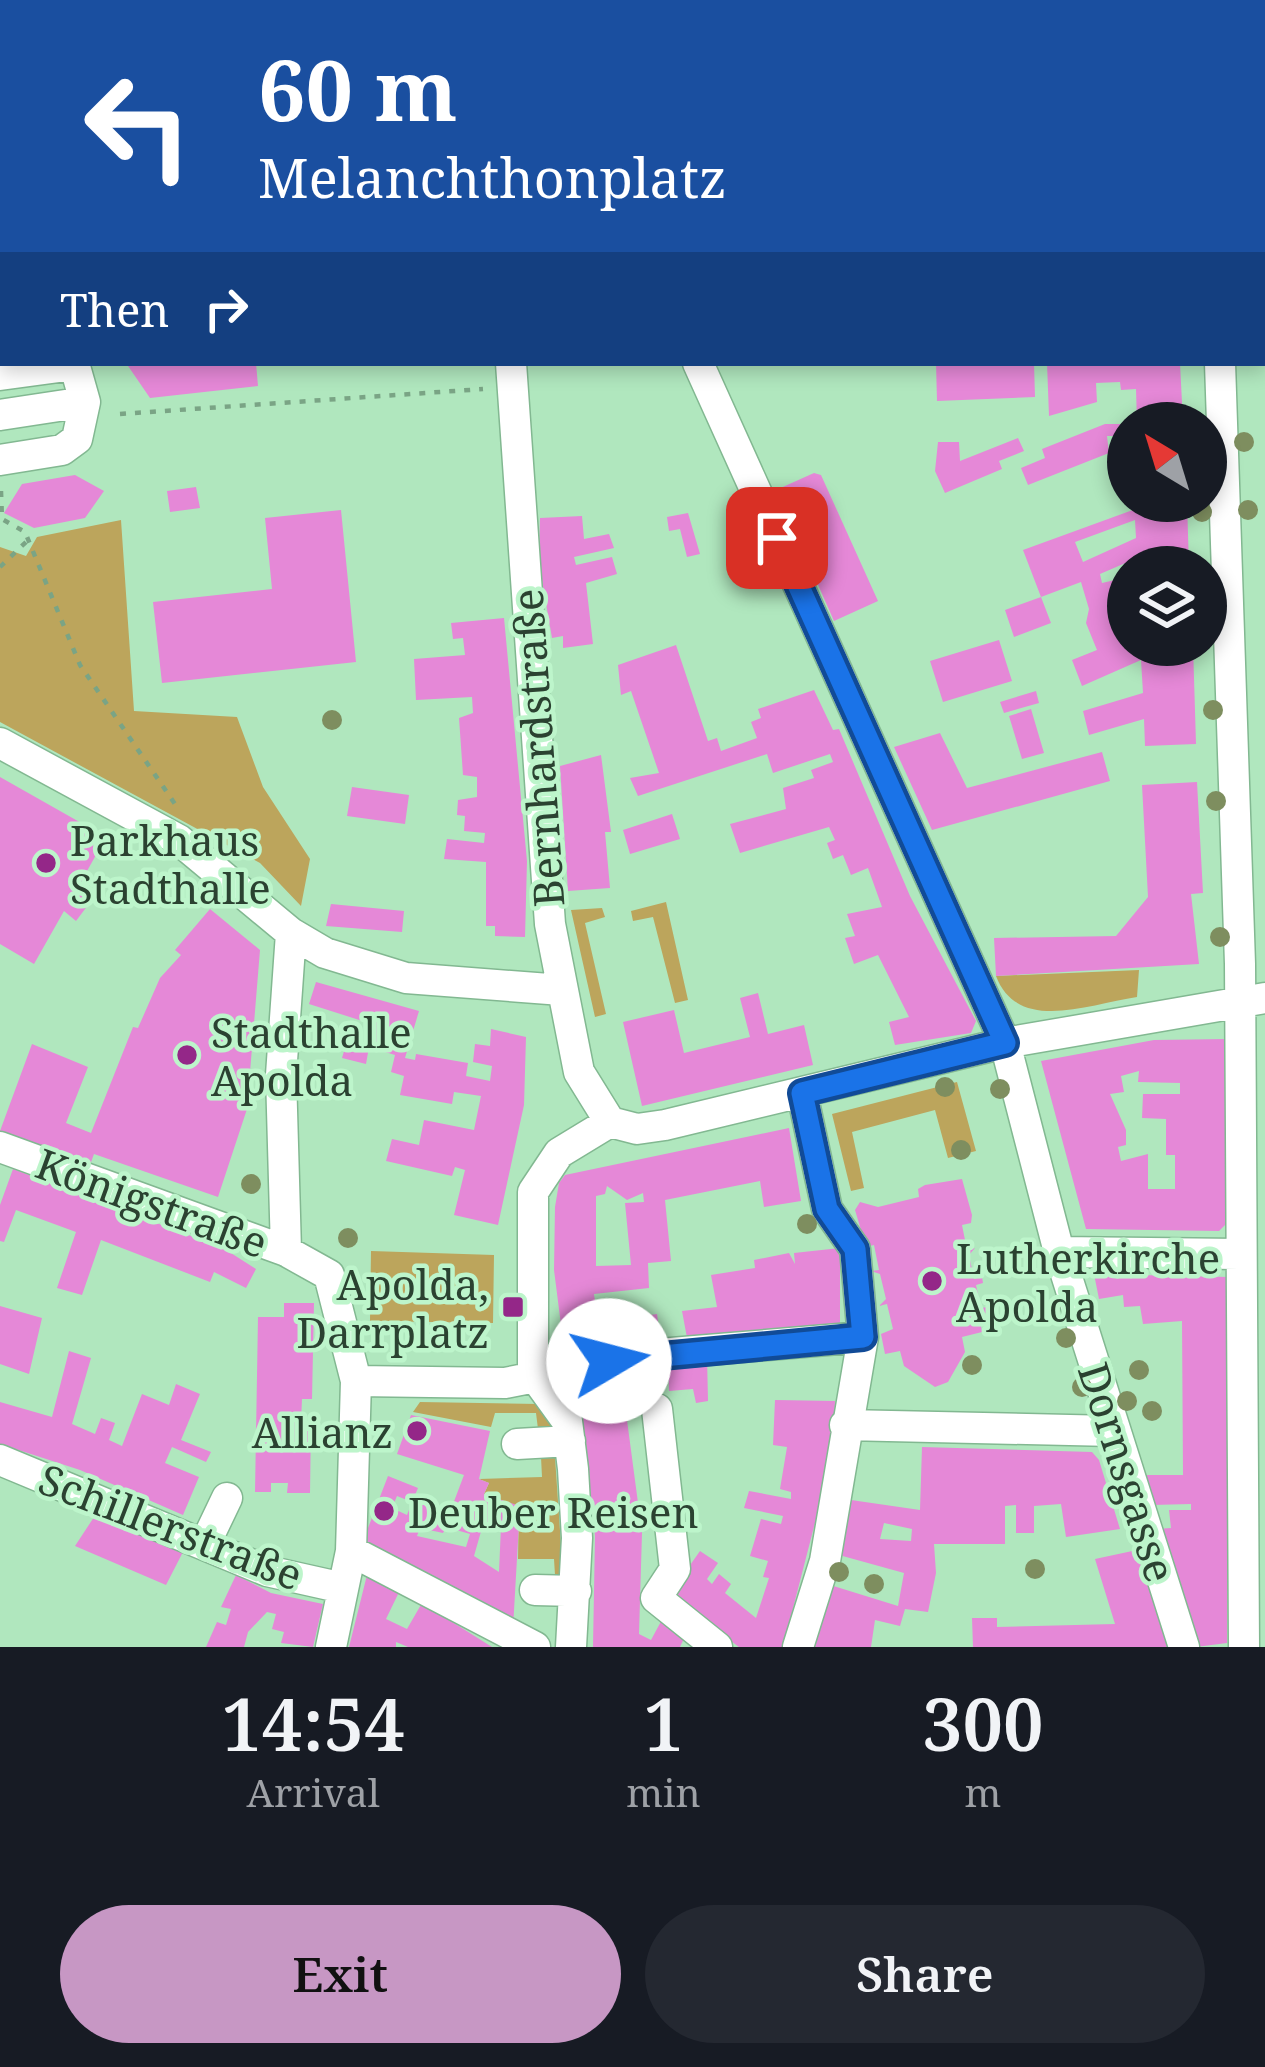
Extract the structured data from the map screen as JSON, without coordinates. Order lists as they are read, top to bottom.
{
  "streets": {
    "street": [
      "Bernhardstraße",
      "Königstraße",
      "Dornsgasse",
      "Schillerstraße"
    ]
  },
  "places": {
    "other": [
      "Parkhaus Stadthalle",
      "Stadthalle Apolda",
      "Lutherkirche Apolda",
      "Allianz",
      "Deuber Reisen"
    ],
    "transit": ["Apolda, Darrplatz"]
  },
  "north": "top left",
  "page": {
    "turn": ["60 m", "Melanchthonplatz"],
    "then": "Then",
    "eta": [
      "14:54",
      "Arrival",
      "1",
      "min",
      "300",
      "m"
    ],
    "buttons": ["Exit", "Share"]
  }
}
